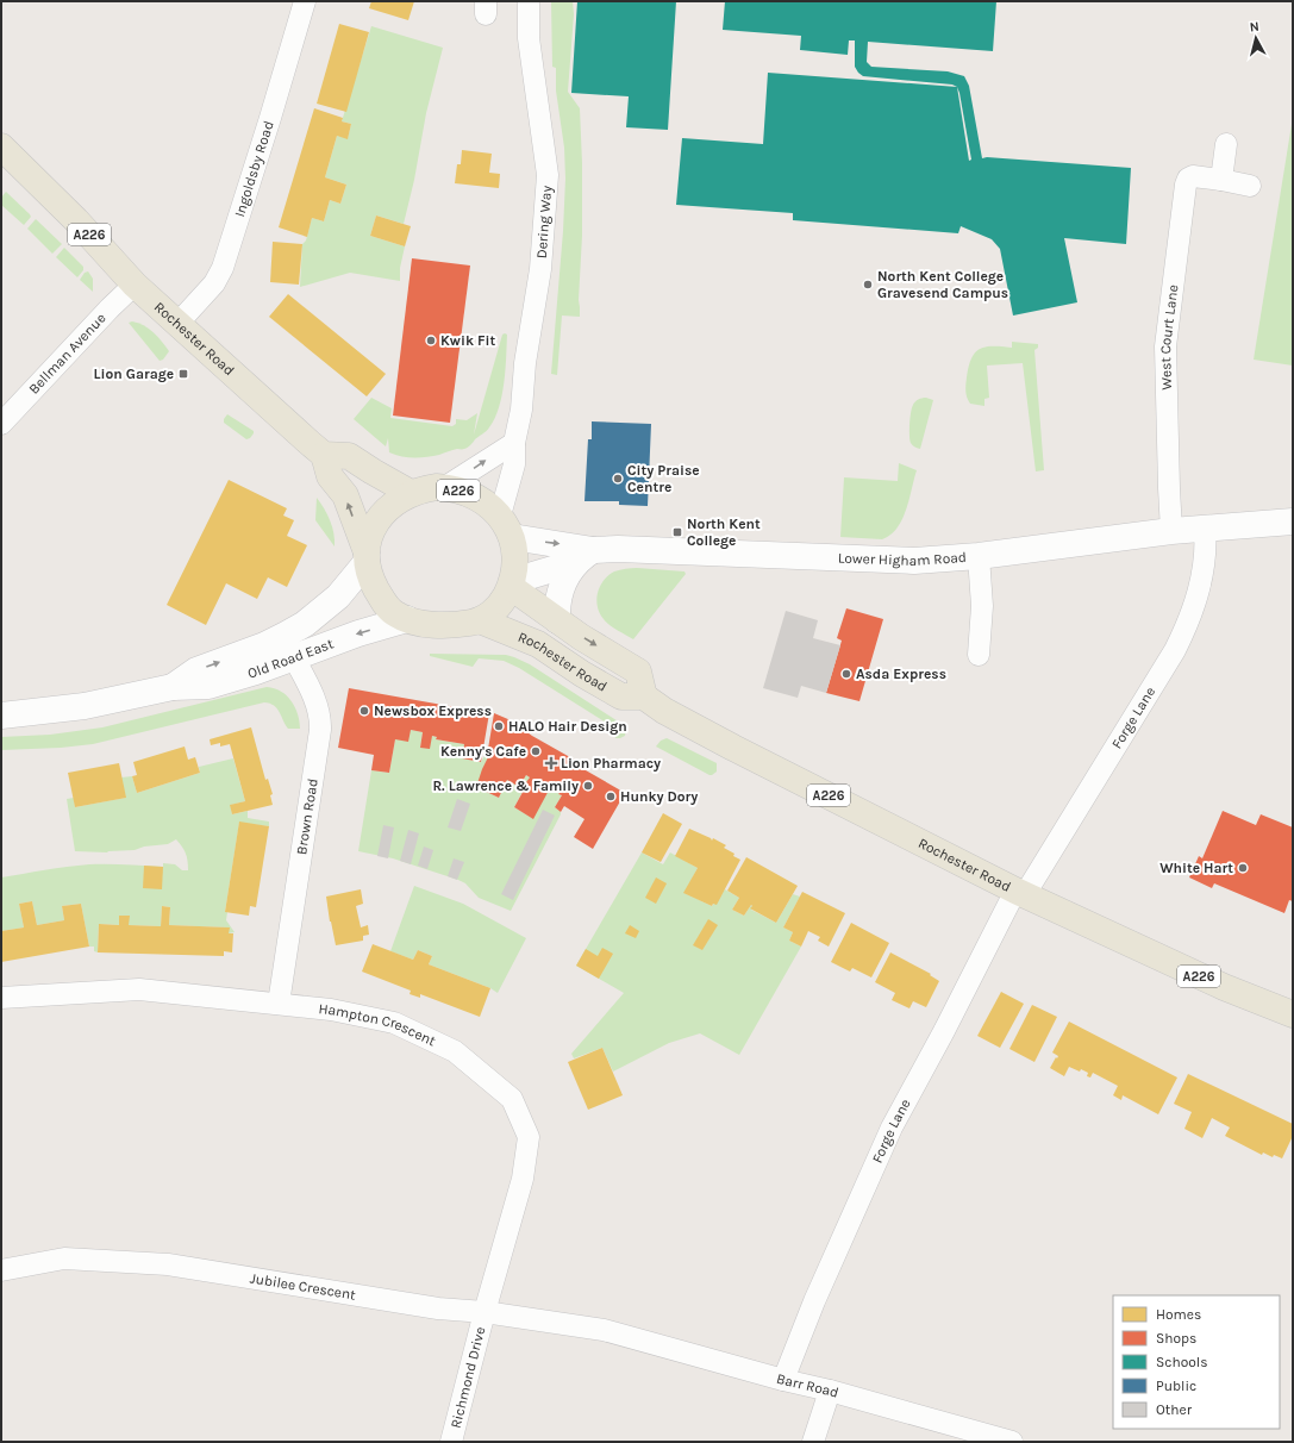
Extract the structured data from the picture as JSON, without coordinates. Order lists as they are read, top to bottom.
{
  "streets": {
    "main road": ["A226", "Rochester Road"],
    "street": [
      "Ingoldsby Road",
      "Dering Way",
      "West Court Lane",
      "Bellman Avenue",
      "Lower Higham Road",
      "Old Road East",
      "Forge Lane",
      "Brown Road",
      "Hampton Crescent",
      "Jubilee Crescent",
      "Richmond Drive",
      "Barr Road"
    ]
  },
  "crossings": [
    ["Ingoldsby Road", "Rochester Road"],
    ["Dering Way", "A226"],
    ["Dering Way", "Rochester Road"],
    ["Dering Way", "Lower Higham Road"],
    ["Dering Way", "Old Road East"],
    ["A226", "Rochester Road"],
    ["A226", "Lower Higham Road"],
    ["A226", "Old Road East"],
    ["West Court Lane", "Lower Higham Road"],
    ["Rochester Road", "Bellman Avenue"],
    ["Rochester Road", "Lower Higham Road"],
    ["Rochester Road", "Old Road East"],
    ["Rochester Road", "Forge Lane"],
    ["Lower Higham Road", "Old Road East"],
    ["Lower Higham Road", "Forge Lane"],
    ["Old Road East", "Brown Road"],
    ["Forge Lane", "Barr Road"],
    ["Brown Road", "Hampton Crescent"],
    ["Hampton Crescent", "Jubilee Crescent"],
    ["Hampton Crescent", "Richmond Drive"],
    ["Jubilee Crescent", "Richmond Drive"],
    ["Jubilee Crescent", "Barr Road"]
  ],
  "places": {
    "other": [
      "North Kent College Gravesend Campus",
      "Kwik Fit",
      "City Praise Centre",
      "Asda Express",
      "Newsbox Express",
      "HALO Hair Design",
      "Kenny's Cafe",
      "R. Lawrence & Family",
      "Hunky Dory",
      "White Hart"
    ],
    "transit": ["Lion Garage", "North Kent College"],
    "health": ["Lion Pharmacy"]
  },
  "legend": [
    "Homes",
    "Shops",
    "Schools",
    "Public",
    "Other"
  ],
  "north": "top"
}
